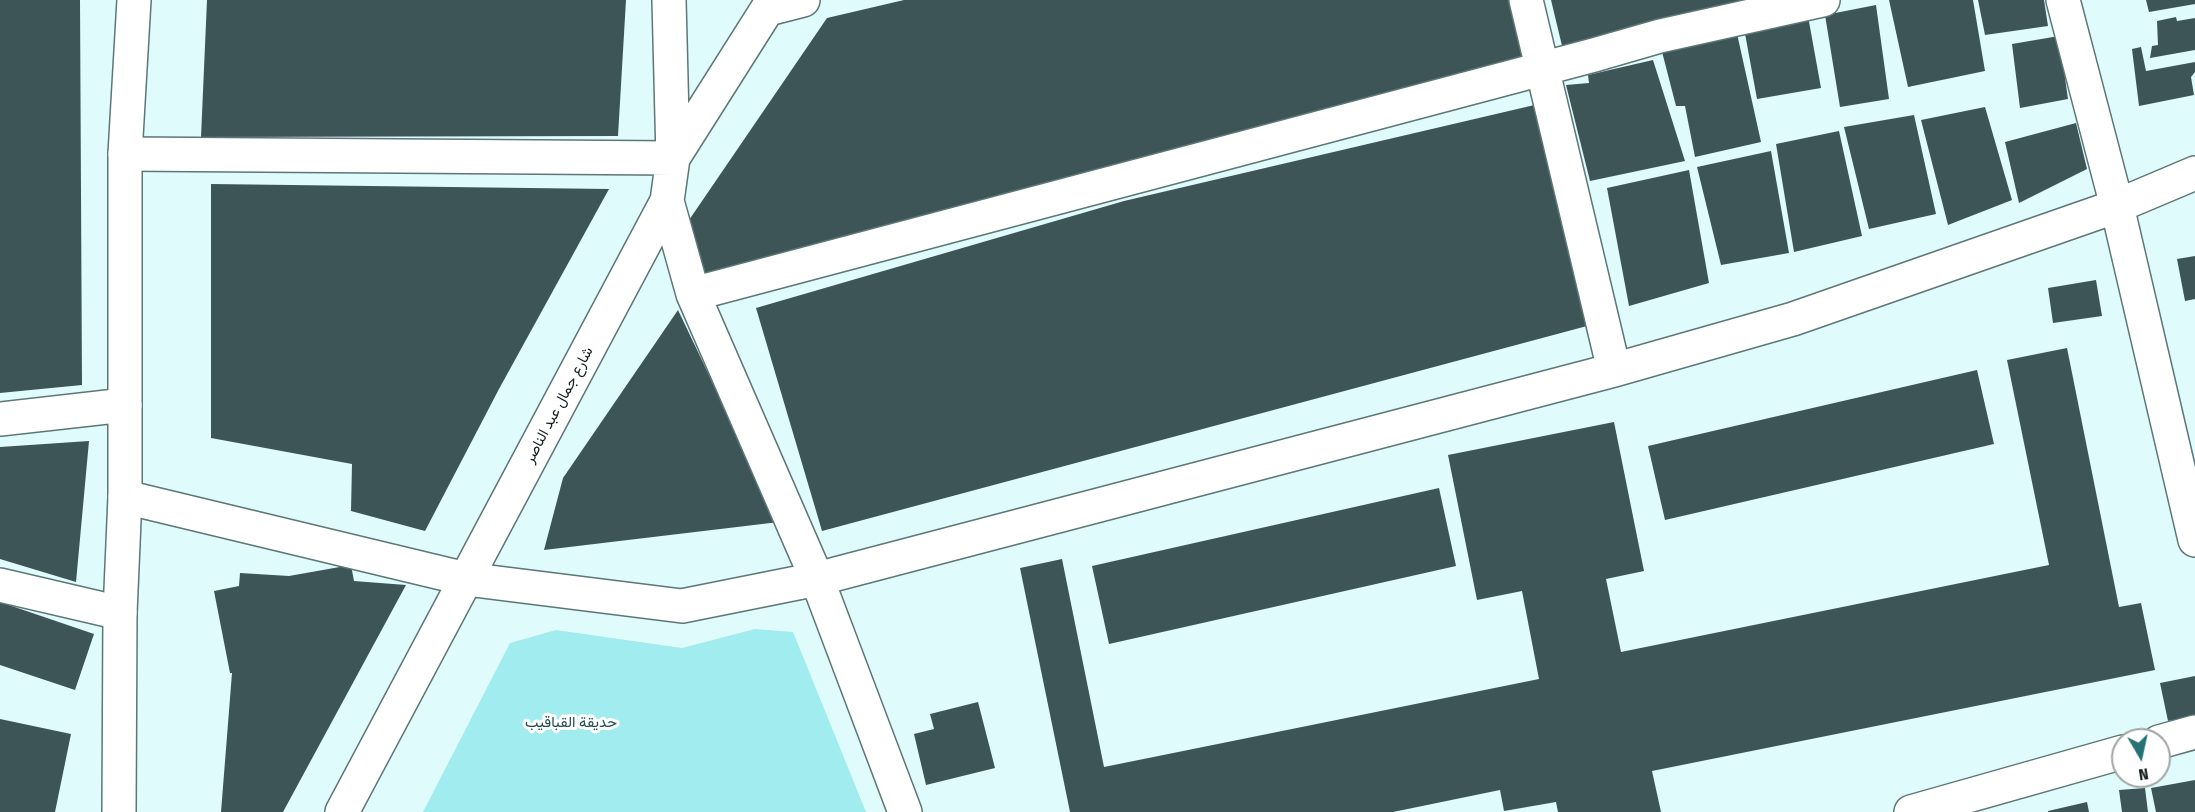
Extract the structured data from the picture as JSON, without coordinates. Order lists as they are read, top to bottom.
{
  "streets": {
    "street": ["شارع جمال عبد الناصر"]
  },
  "parks": ["حديقة القباقيب"],
  "north": "bottom"
}
